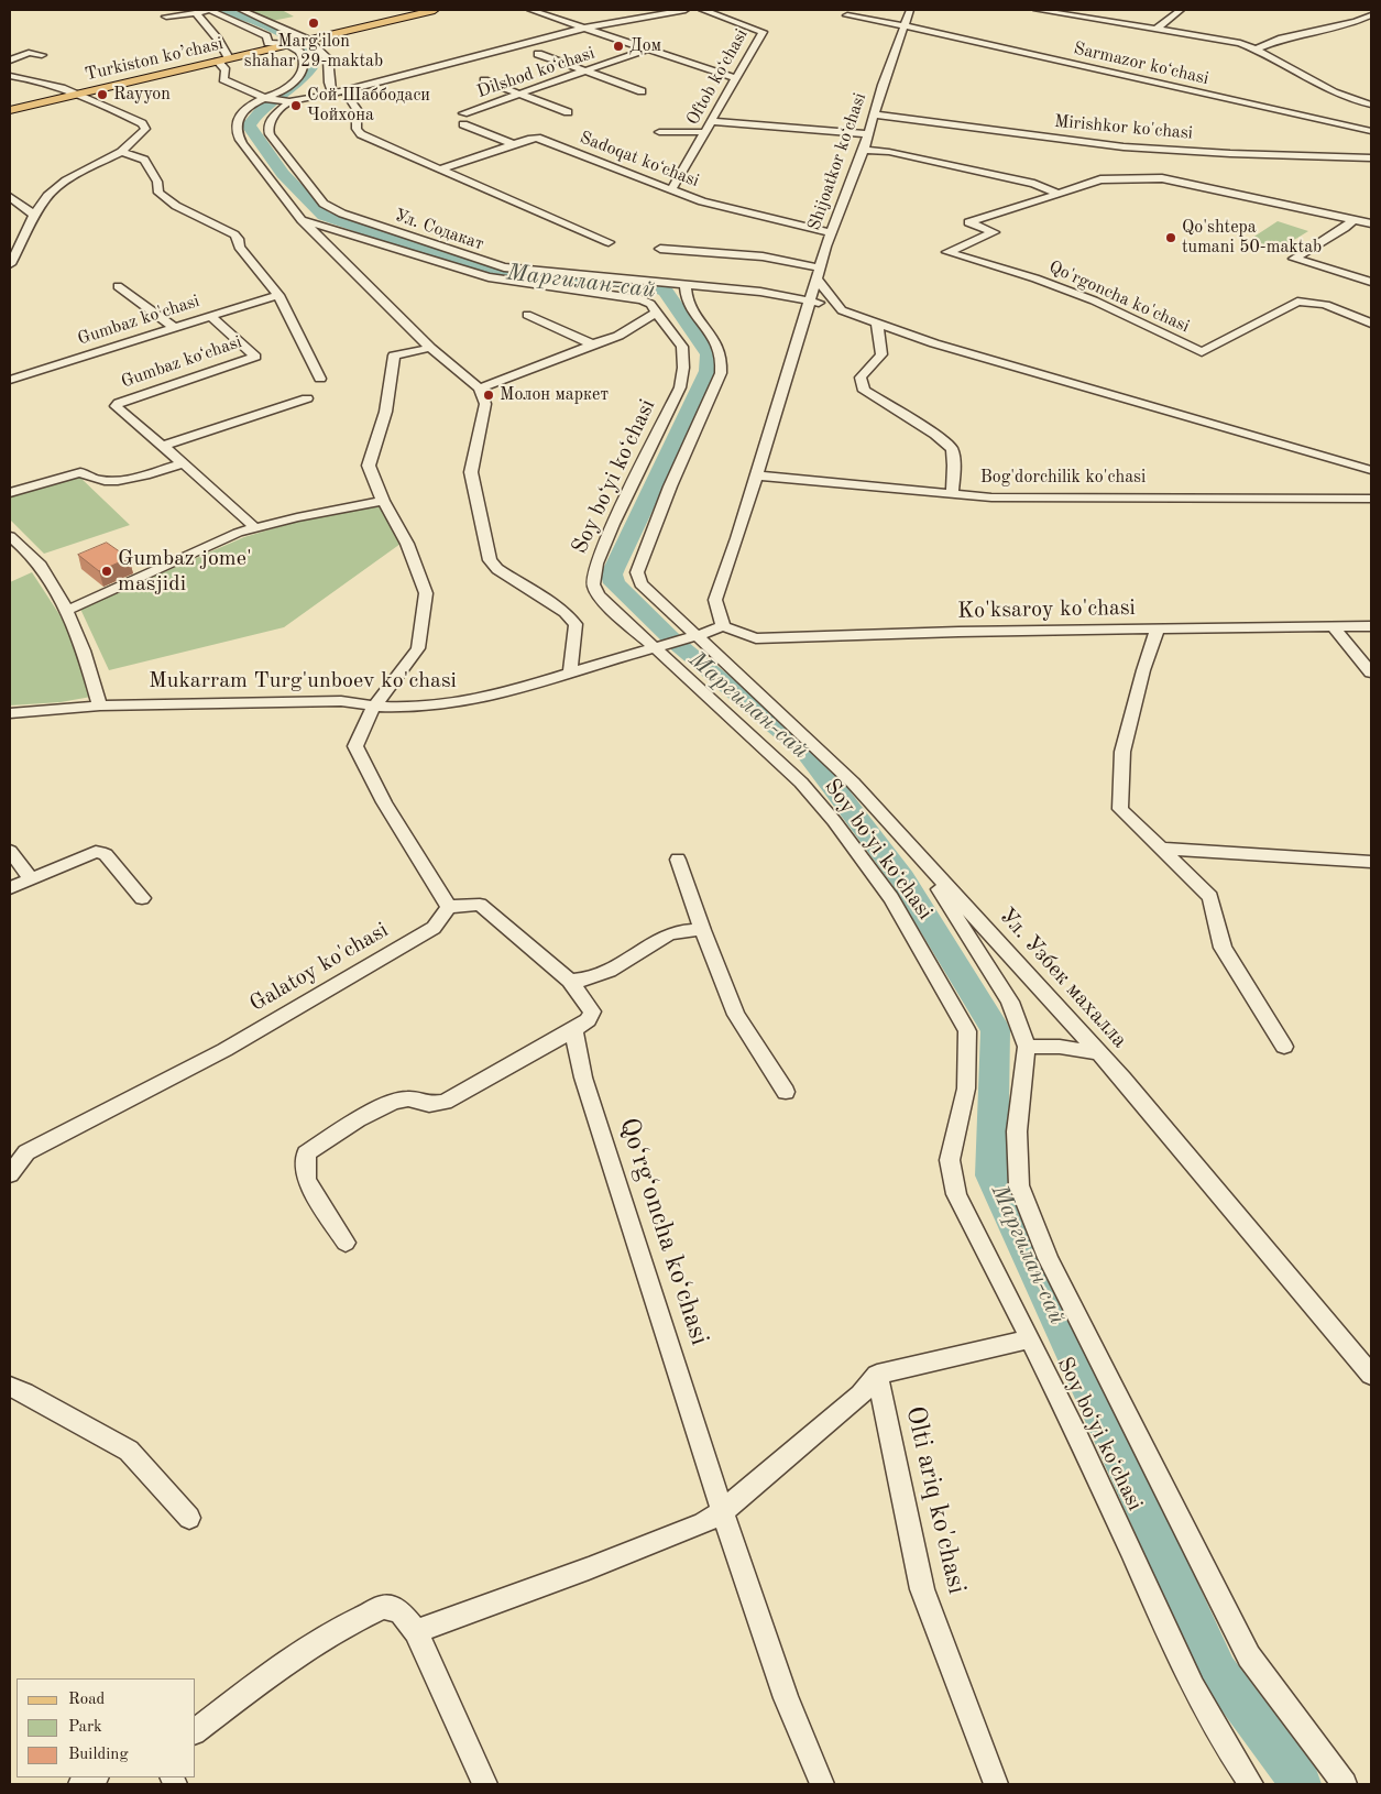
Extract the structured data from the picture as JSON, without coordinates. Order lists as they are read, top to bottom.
{
  "streets": {
    "main road": ["Turkiston ko’chasi"],
    "street": [
      "Sarmazor koʻchasi",
      "Dilshod koʻchasi",
      "Oftob koʻchasi",
      "Mirishkor ko'chasi",
      "Sadoqat koʻchasi",
      "Shijoatkor koʻchasi",
      "Ул. Содакат",
      "Qo'rgoncha ko'chasi",
      "Gumbaz ko'chasi",
      "Gumbaz koʻchasi",
      "Soy boʻyi koʻchasi",
      "Bog'dorchilik ko'chasi",
      "Ko'ksaroy ko'chasi",
      "Mukarram Turg'unboev ko'chasi",
      "Galatoy ko'chasi",
      "Ул. Узбек махалла",
      "Qo‘rg‘oncha ko‘chasi",
      "Olti ariq ko'chasi"
    ]
  },
  "crossings": [
    ["Sarmazor koʻchasi", "Shijoatkor koʻchasi"],
    ["Oftob koʻchasi", "Sadoqat koʻchasi"],
    ["Mirishkor ko'chasi", "Shijoatkor koʻchasi"],
    ["Sadoqat koʻchasi", "Shijoatkor koʻchasi"],
    ["Shijoatkor koʻchasi", "Ул. Содакат"],
    ["Shijoatkor koʻchasi", "Bog'dorchilik ko'chasi"],
    ["Shijoatkor koʻchasi", "Ko'ksaroy ko'chasi"],
    ["Shijoatkor koʻchasi", "Mukarram Turg'unboev ko'chasi"],
    ["Ул. Содакат", "Ул. Узбек махалла"],
    ["Gumbaz ko'chasi", "Gumbaz koʻchasi"],
    ["Soy boʻyi koʻchasi", "Mukarram Turg'unboev ko'chasi"],
    ["Ko'ksaroy ko'chasi", "Mukarram Turg'unboev ko'chasi"],
    ["Mukarram Turg'unboev ko'chasi", "Ул. Узбек махалла"]
  ],
  "water": ["Маргилан-сай"],
  "places": [
    "Marg'ilon shahar 29-maktab",
    "Дом",
    "Rayyon",
    "Сой Шаббодаси Чойхона",
    "Qo'shtepa tumani 50-maktab",
    "Молон маркет",
    "Gumbaz jome' masjidi"
  ],
  "legend": ["Road", "Park", "Building"]
}
